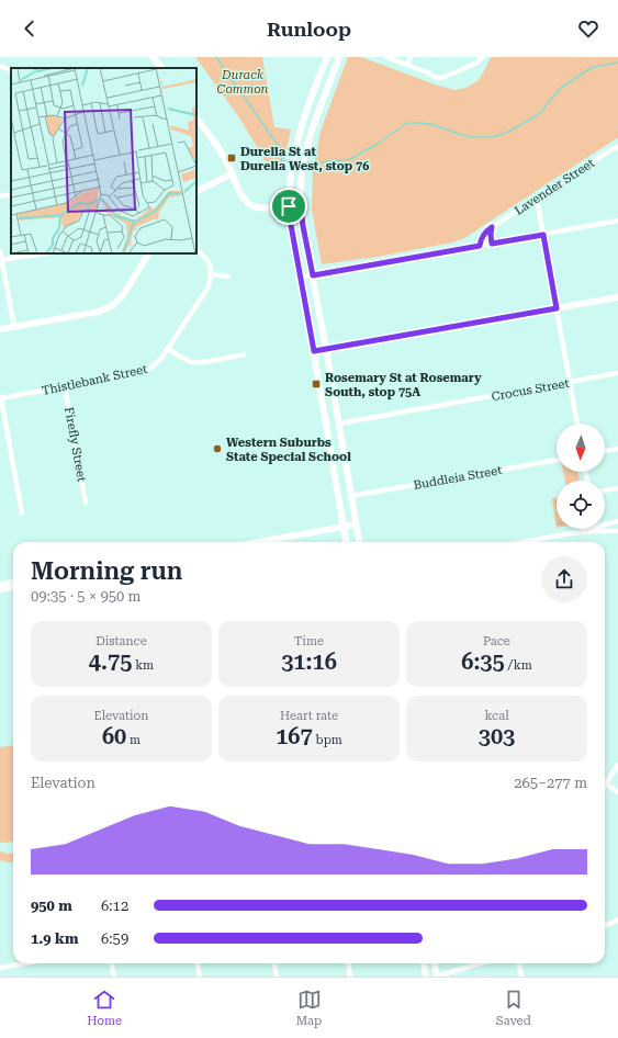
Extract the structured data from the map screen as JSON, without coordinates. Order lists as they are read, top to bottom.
{
  "streets": {
    "street": [
      "Lavender Street",
      "Thistlebank Street",
      "Crocus Street",
      "Firefly Street",
      "Buddleia Street"
    ]
  },
  "crossings": [
    ["Thistlebank Street", "Firefly Street"]
  ],
  "parks": ["Durack Common"],
  "places": {
    "transit": ["Durella St at Durella West, stop 76", "Rosemary St at Rosemary South, stop 75A"],
    "other": ["Western Suburbs State Special School"]
  },
  "north": "bottom",
  "page": {
    "header": "Runloop",
    "heading": ["Morning run", "09:35 · 5 × 950 m"],
    "stats": [
      ["Distance", "4.75 km"],
      ["Time", "31:16"],
      ["Pace", "6:35 /km"],
      ["Elevation", "60 m"],
      ["Heart rate", "167 bpm"],
      ["kcal", "303"]
    ],
    "chart": ["Elevation", "265–277 m"],
    "list": [
      {
        "name": "950 m",
        "note": "6:12"
      },
      {
        "name": "1.9 km",
        "note": "6:59"
      }
    ],
    "tabs": ["Home", "Map", "Saved"]
  }
}
